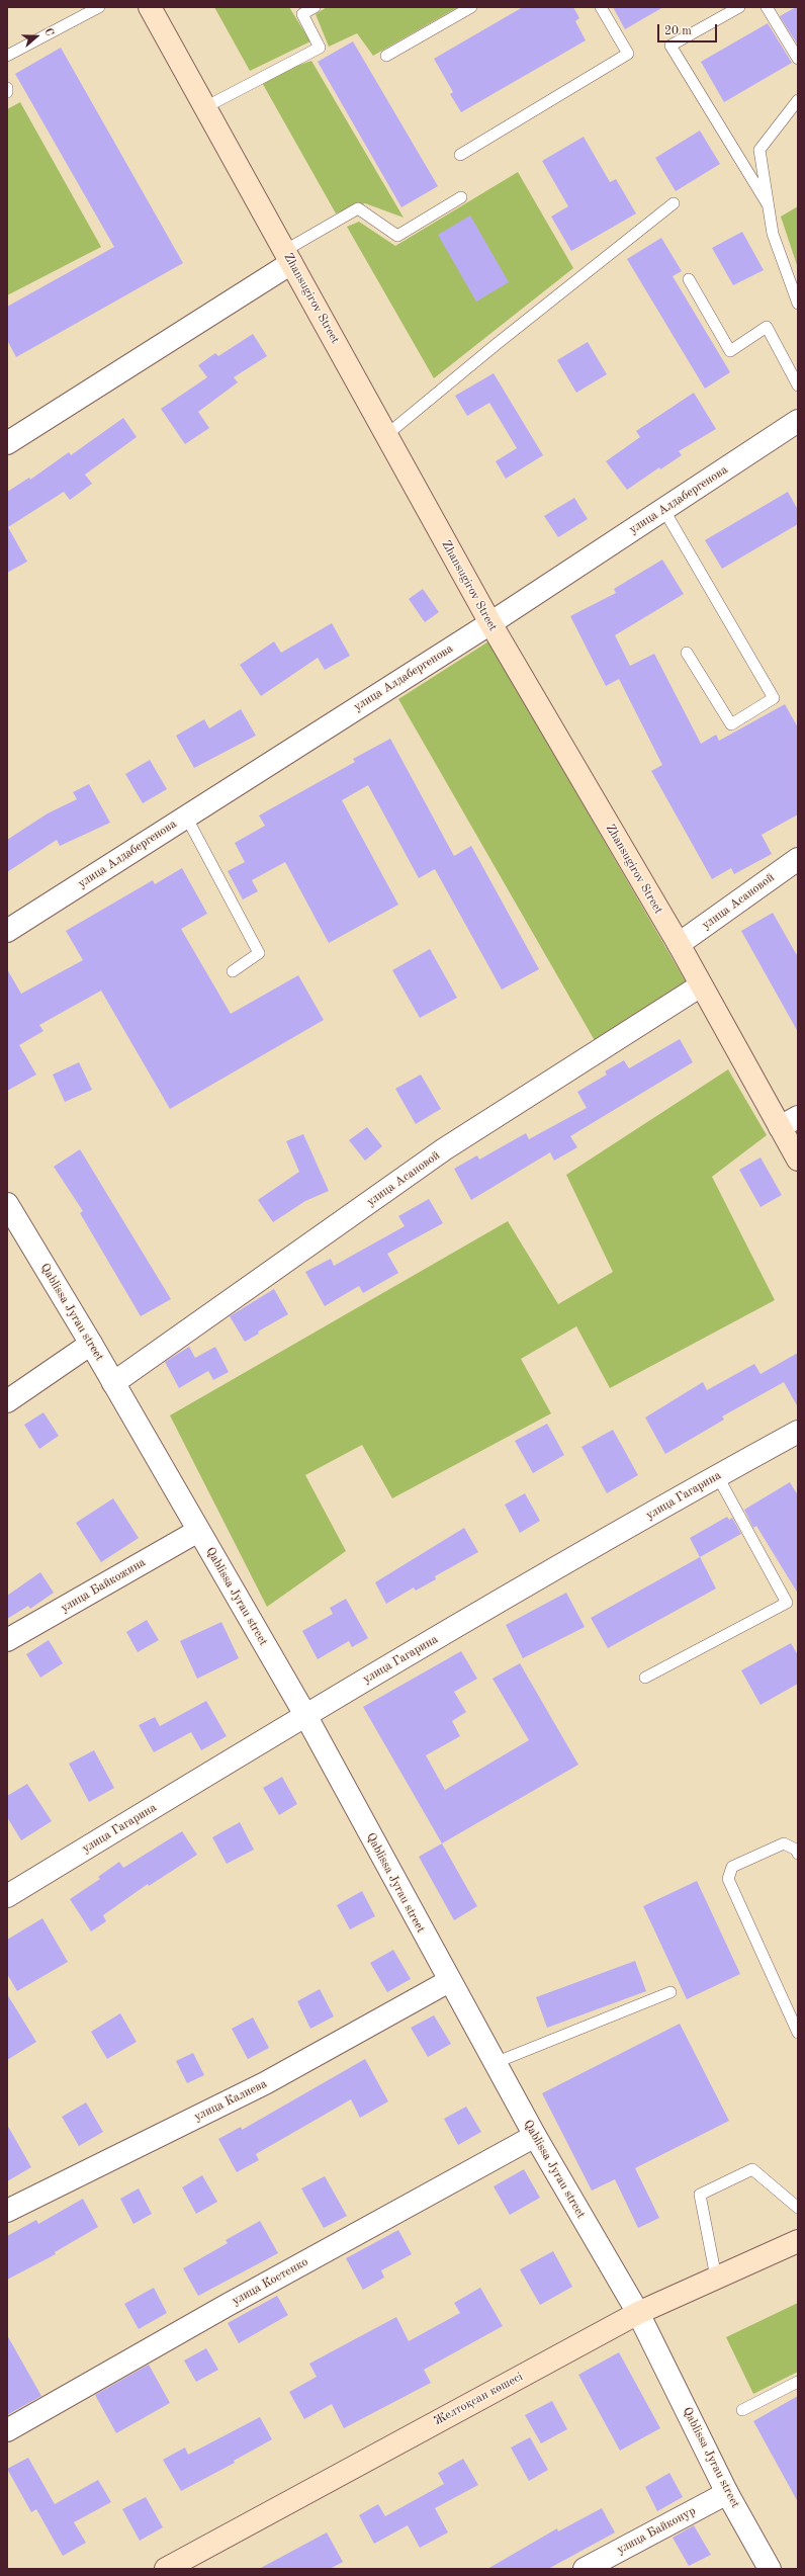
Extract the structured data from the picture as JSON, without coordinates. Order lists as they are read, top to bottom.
{
  "streets": {
    "main road": ["Zhansugirov Street", "Желтоқсан көшесі"],
    "street": [
      "улица Алдабергенова",
      "улица Асановой",
      "Qablissa Jyrau street",
      "улица Гагарина",
      "улица Байкожина",
      "улица Калиева",
      "улица Костенко",
      "улица Байконур"
    ]
  },
  "crossings": [
    ["Zhansugirov Street", "улица Алдабергенова"],
    ["Zhansugirov Street", "улица Асановой"],
    ["улица Асановой", "Qablissa Jyrau street"],
    ["Qablissa Jyrau street", "улица Гагарина"],
    ["Qablissa Jyrau street", "улица Байкожина"],
    ["Qablissa Jyrau street", "улица Калиева"],
    ["Qablissa Jyrau street", "улица Костенко"],
    ["Qablissa Jyrau street", "Желтоқсан көшесі"],
    ["Qablissa Jyrau street", "улица Байконур"]
  ],
  "scale_bar": "20 m",
  "north": "right"
}
